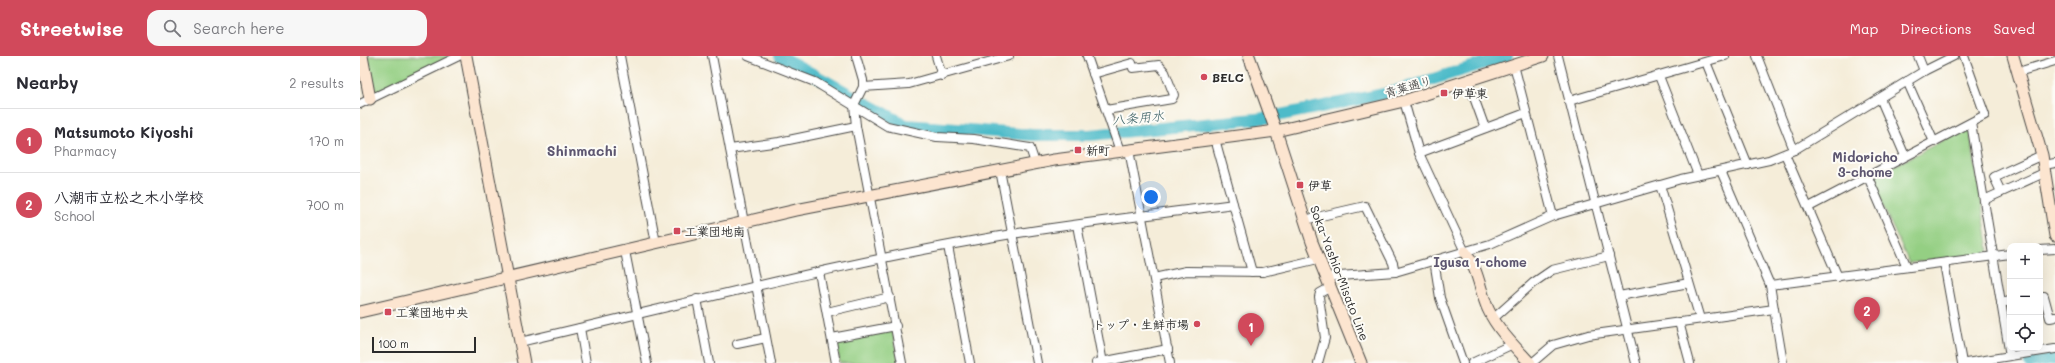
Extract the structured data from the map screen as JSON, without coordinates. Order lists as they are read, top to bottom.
{
  "streets": {
    "street": ["青葉通り", "Soka-Yashio-Misato Line"]
  },
  "crossings": [
    ["青葉通り", "Soka-Yashio-Misato Line"]
  ],
  "districts": ["Shinmachi", "Midoricho 3-chome", "Igusa 1-chome"],
  "water": ["八条用水"],
  "places": {
    "other": ["BELC", "トップ・生鮮市場"],
    "transit": [
      "伊草東",
      "新町",
      "伊草",
      "工業団地南",
      "工業団地中央"
    ]
  },
  "scale_bar": "100 m",
  "page": {
    "header": "Streetwise",
    "search": "Search here",
    "nav": ["Map", "Directions", "Saved"],
    "heading": ["Nearby", "2 results"],
    "list": [
      {
        "mark": "1",
        "name": "Matsumoto Kiyoshi",
        "note": "Pharmacy",
        "value": "170 m"
      },
      {
        "mark": "2",
        "name": "八潮市立松之木小学校",
        "note": "School",
        "value": "700 m"
      }
    ],
    "map_buttons": ["+", "−"],
    "pins": ["2", "1"],
    "scale": "100 m"
  }
}
